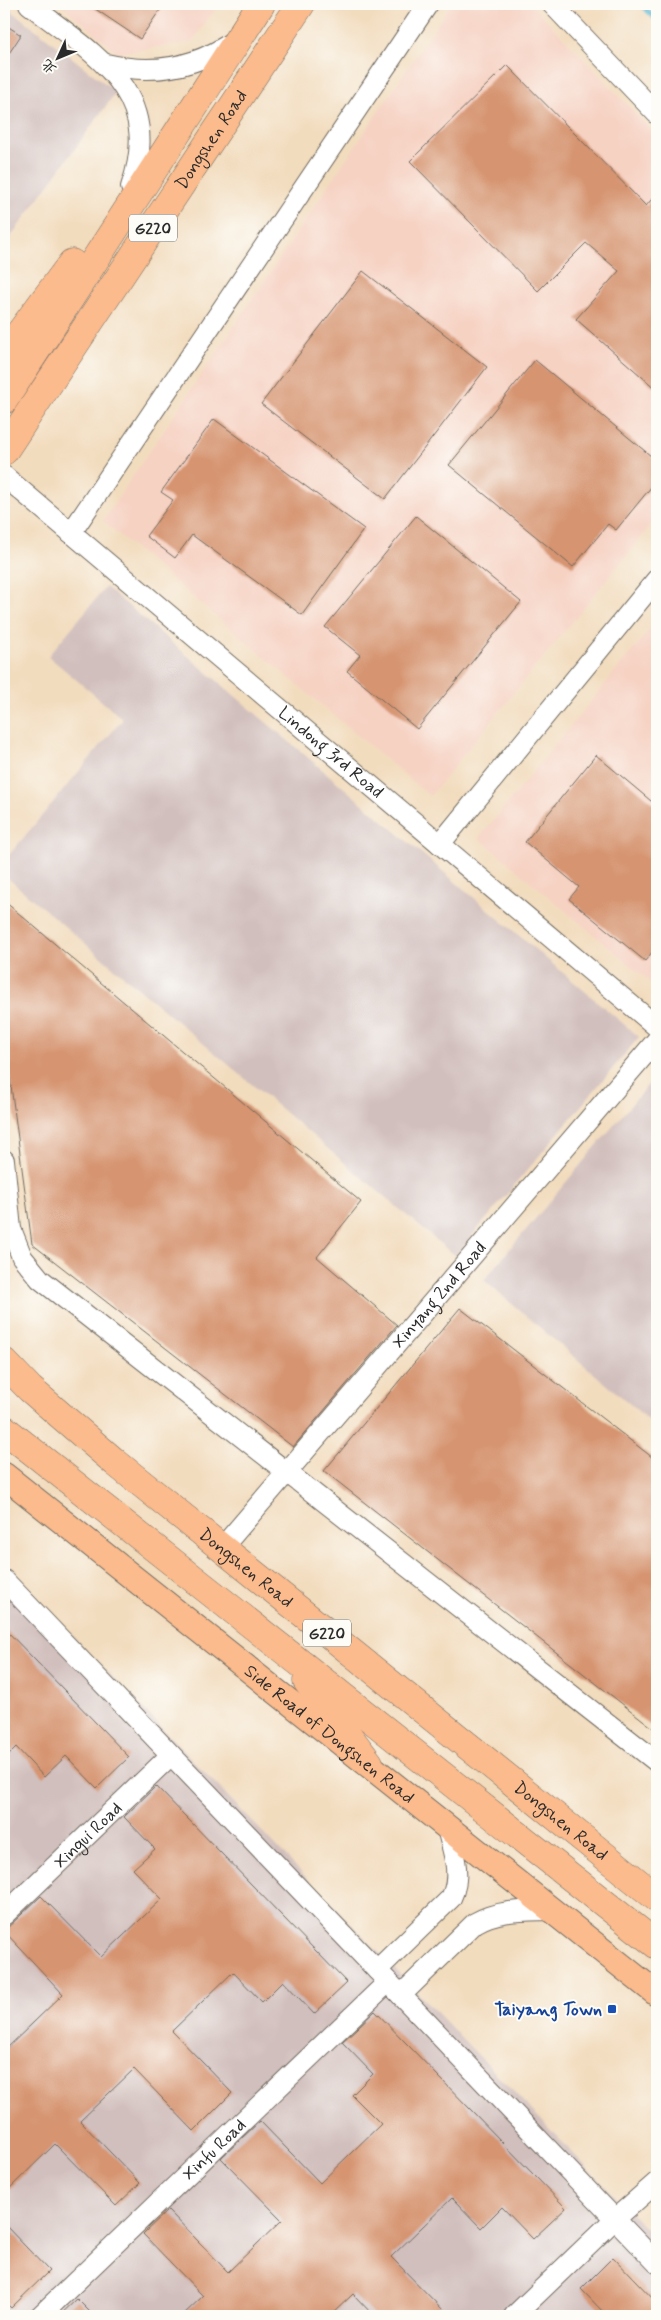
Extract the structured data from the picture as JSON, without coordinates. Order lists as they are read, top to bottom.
{
  "streets": {
    "highway": ["Dongshen Road", "G220"],
    "main road": ["Side Road of Dongshen Road"],
    "street": [
      "Lindong 3rd Road",
      "Xinyang 2nd Road",
      "Xingui Road",
      "Xinfu Road"
    ]
  },
  "crossings": [
    ["Dongshen Road", "Xinyang 2nd Road"]
  ],
  "places": {
    "transit": ["Taiyang Town"]
  },
  "north": "bottom left"
}
